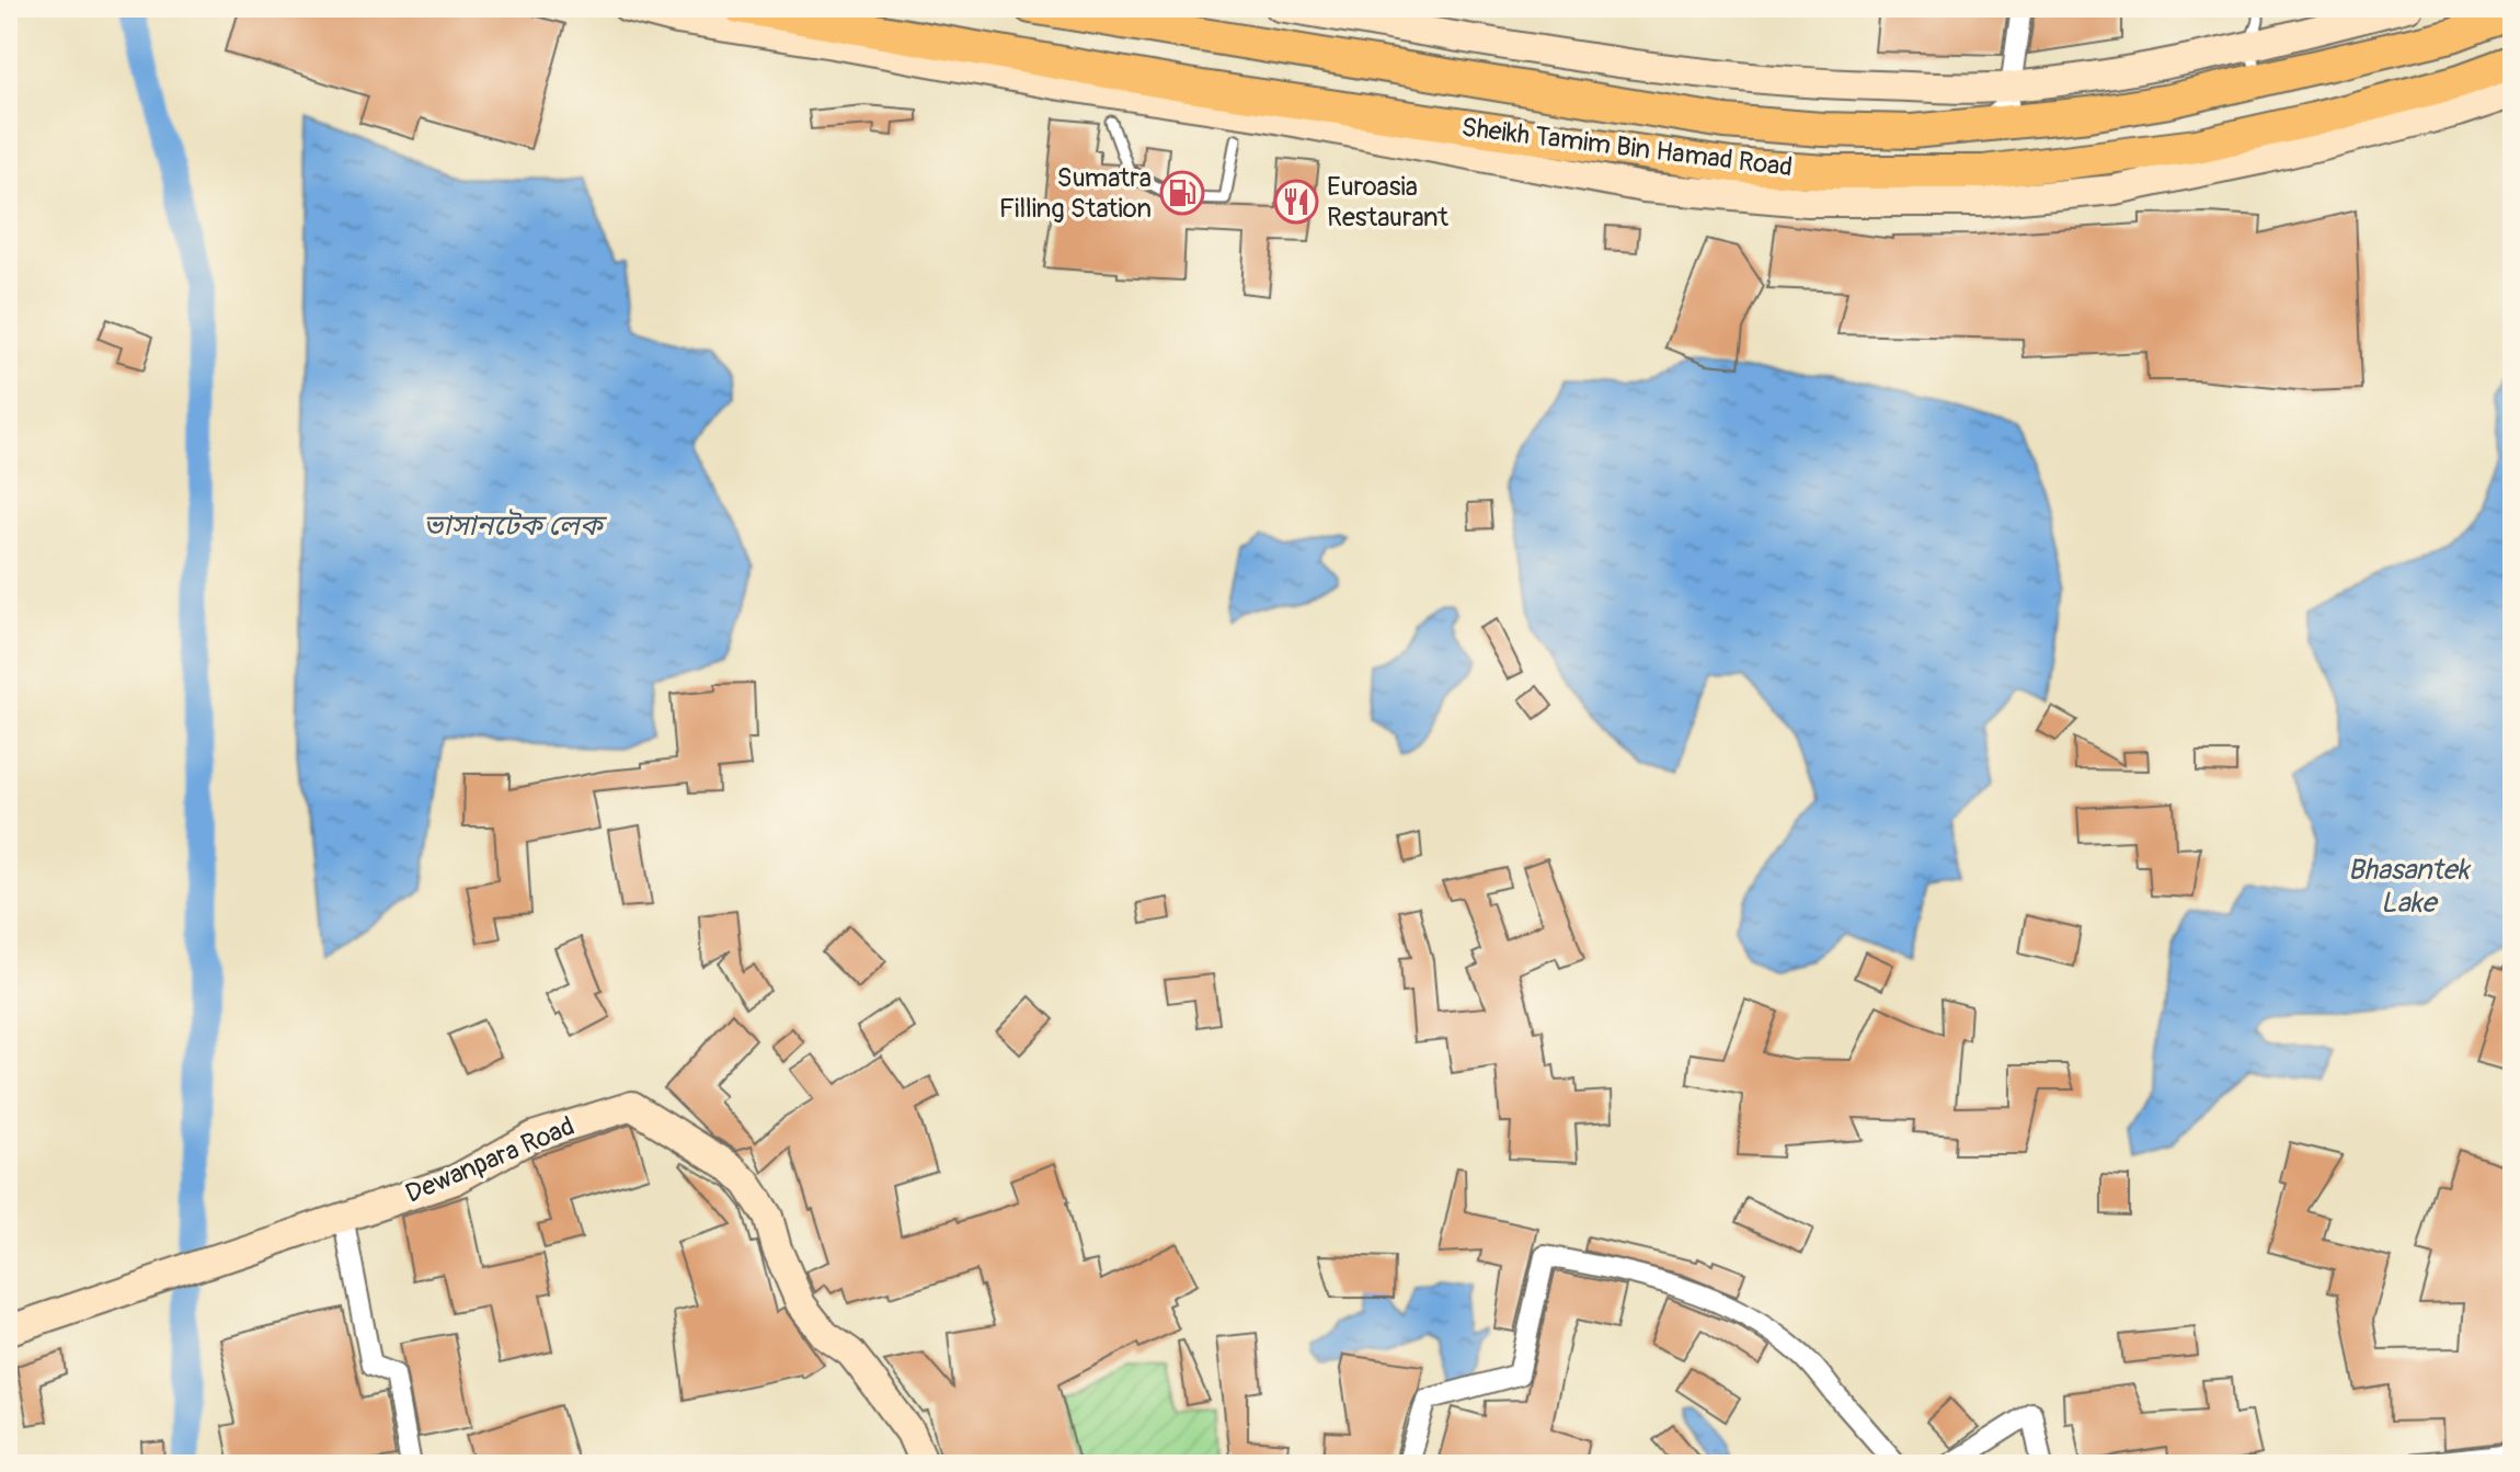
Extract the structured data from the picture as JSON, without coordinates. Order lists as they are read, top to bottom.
{
  "streets": {
    "main road": ["Sheikh Tamim Bin Hamad Road", "Dewanpara Road"]
  },
  "water": ["ভাসানটেক লেক", "Bhasantek Lake"],
  "places": {
    "fuel station": ["Sumatra Filling Station"],
    "restaurant": ["Euroasia Restaurant"]
  }
}
